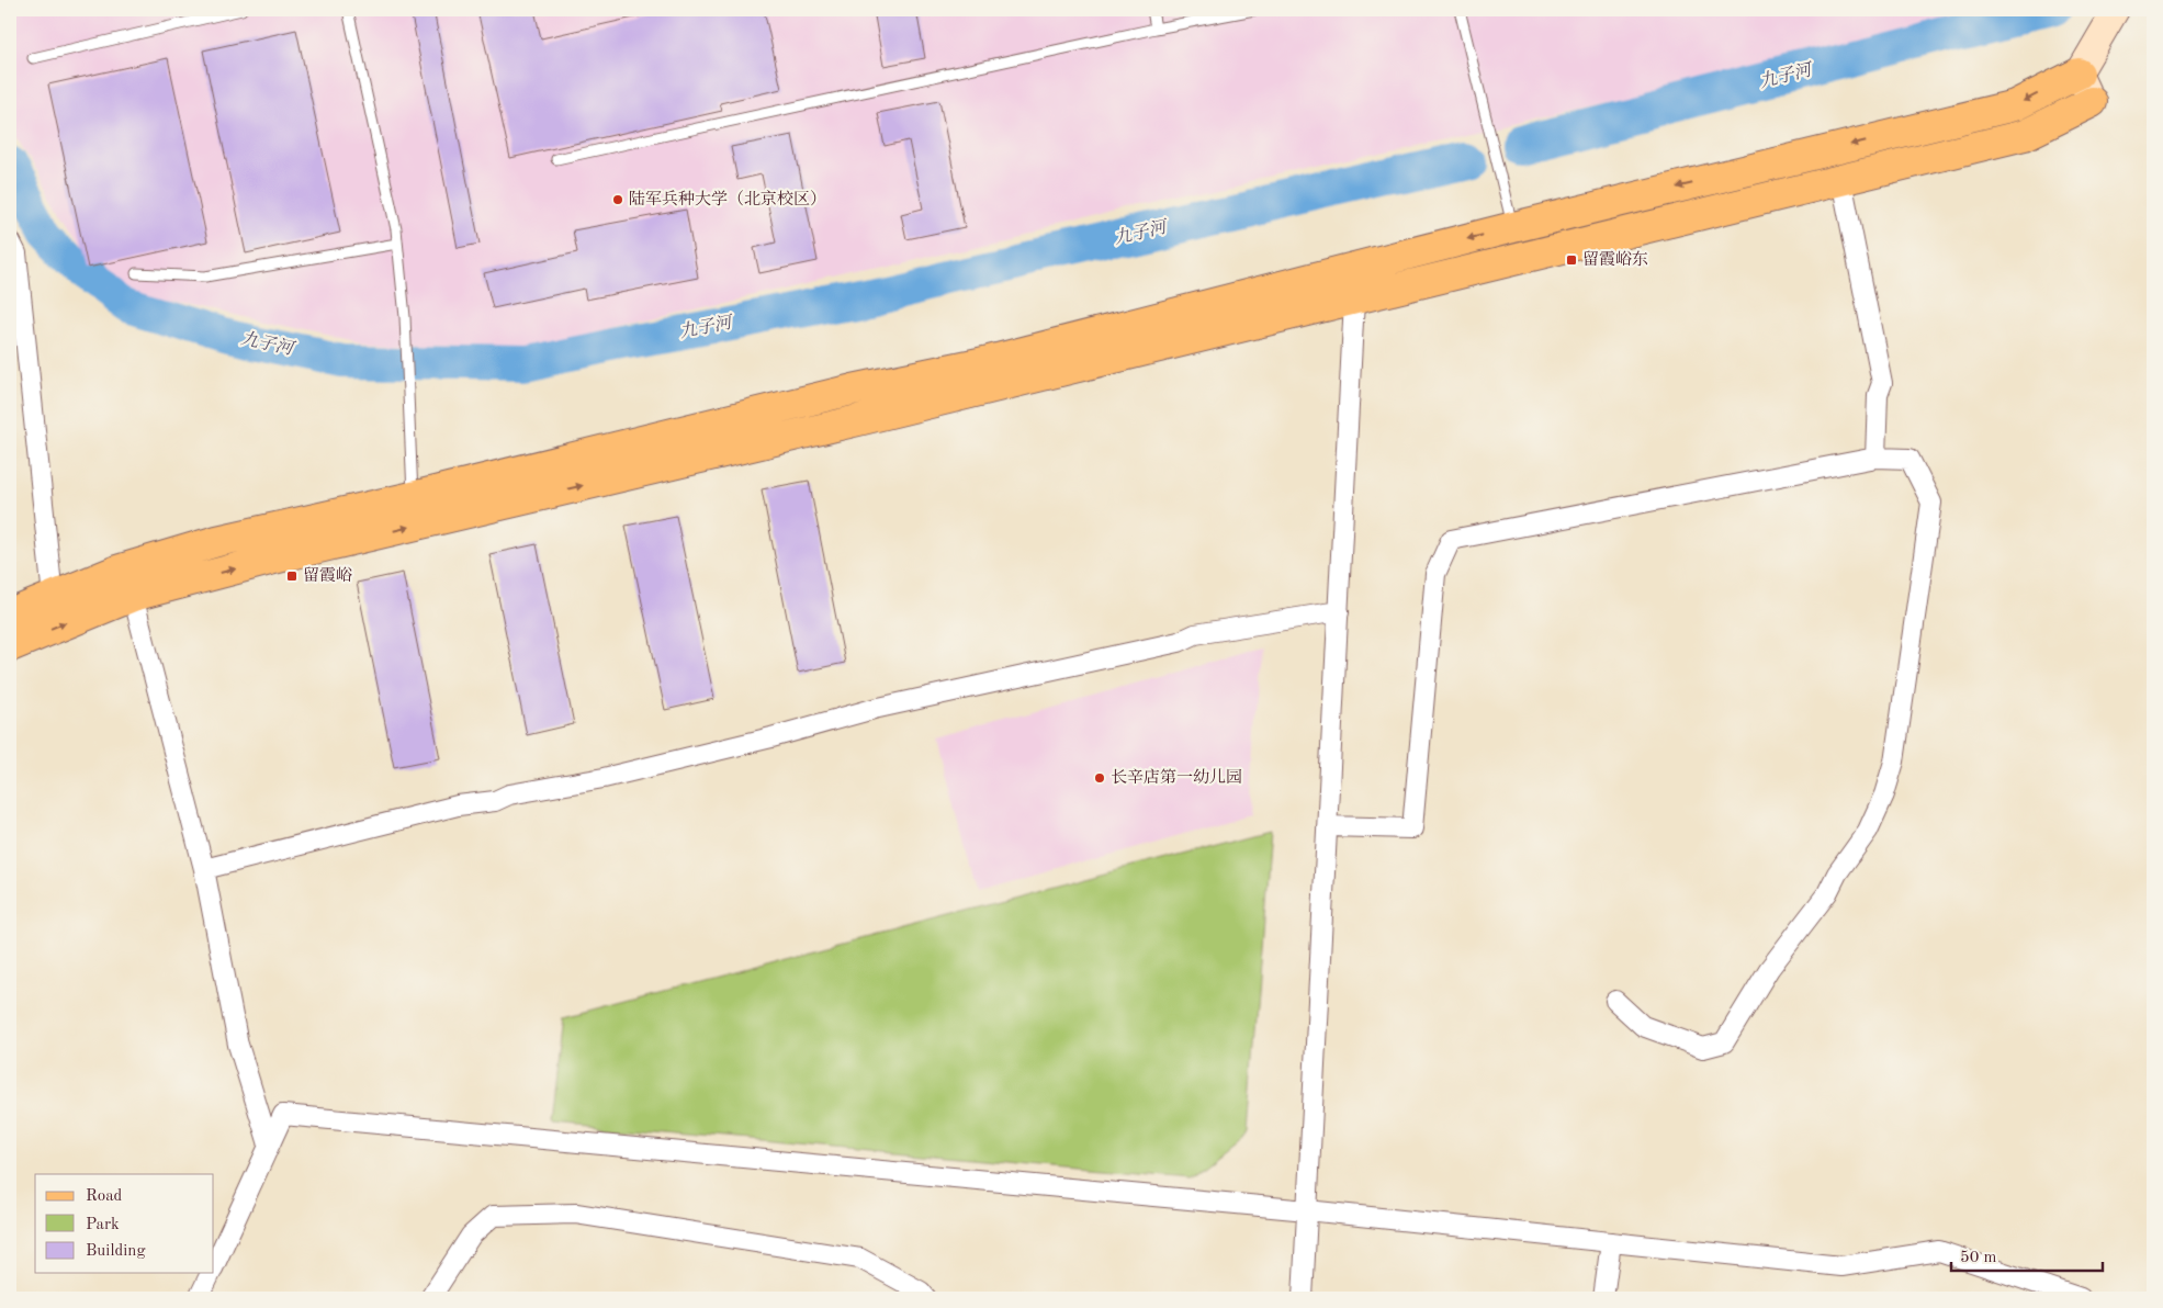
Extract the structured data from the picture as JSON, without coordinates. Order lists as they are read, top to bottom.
{
  "water": ["九子河"],
  "places": {
    "other": ["陆军兵种大学（北京校区）", "长辛店第一幼儿园"],
    "transit": ["留霞峪东", "留霞峪"]
  },
  "legend": ["Road", "Park", "Building"],
  "scale_bar": "50 m"
}
